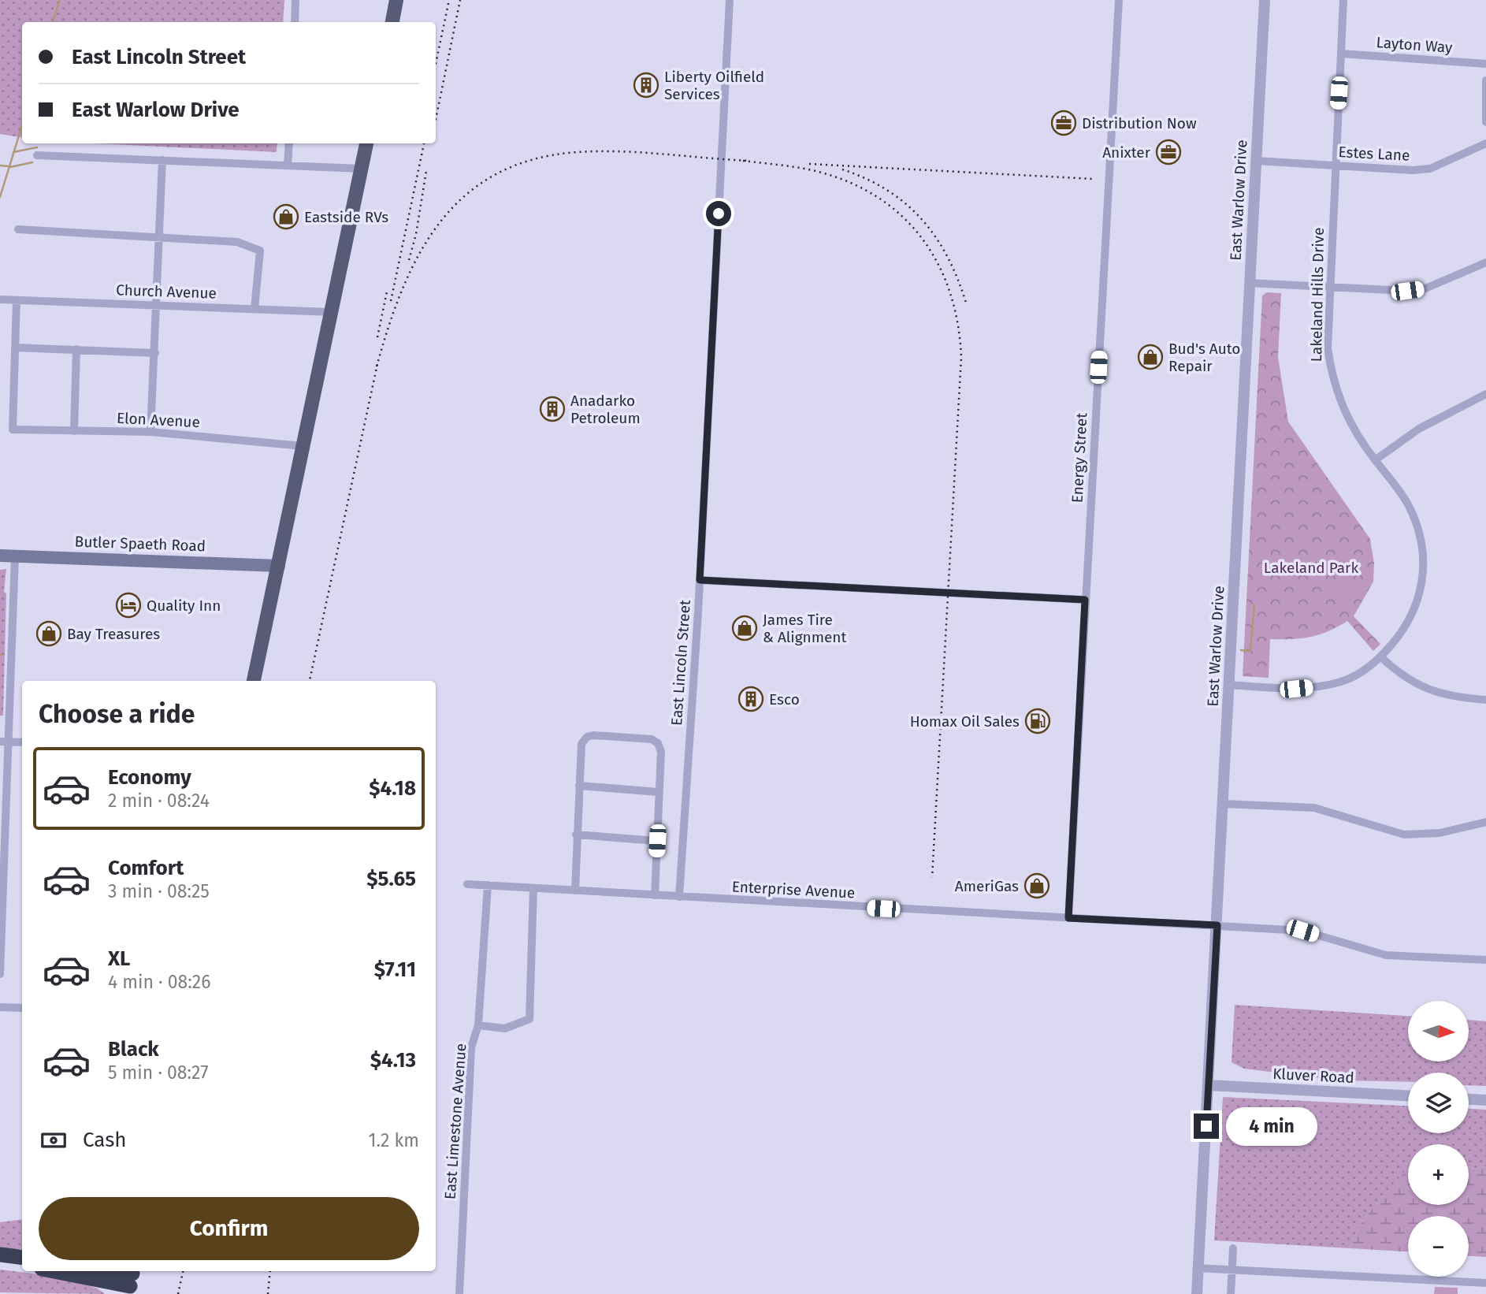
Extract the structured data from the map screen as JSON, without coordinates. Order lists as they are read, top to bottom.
{
  "streets": {
    "main road": ["Butler Spaeth Road"],
    "street": [
      "Layton Way",
      "Estes Lane",
      "East Warlow Drive",
      "Church Avenue",
      "Lakeland Hills Drive",
      "Elon Avenue",
      "Energy Street",
      "East Lincoln Street",
      "Enterprise Avenue",
      "Kluver Road",
      "East Limestone Avenue"
    ]
  },
  "crossings": [
    ["Layton Way", "Lakeland Hills Drive"],
    ["Estes Lane", "East Warlow Drive"],
    ["Estes Lane", "Lakeland Hills Drive"],
    ["East Warlow Drive", "Lakeland Hills Drive"],
    ["East Warlow Drive", "Enterprise Avenue"],
    ["East Warlow Drive", "Kluver Road"],
    ["Energy Street", "Enterprise Avenue"],
    ["East Lincoln Street", "Enterprise Avenue"],
    ["Enterprise Avenue", "East Limestone Avenue"]
  ],
  "parks": ["Lakeland Park"],
  "places": {
    "building": ["Liberty Oilfield Services", "Anadarko Petroleum", "Esco"],
    "office": ["Distribution Now", "Anixter"],
    "shop": [
      "Eastside RVs",
      "Bud's Auto Repair",
      "James Tire & Alignment",
      "Bay Treasures",
      "AmeriGas"
    ],
    "hotel": ["Quality Inn"],
    "fuel station": ["Homax Oil Sales"]
  },
  "north": "right",
  "page": {
    "banner": ["East Lincoln Street", "East Warlow Drive"],
    "heading": "Choose a ride",
    "list": [
      {
        "name": "Economy",
        "note": "2 min · 08:24",
        "value": "$4.18"
      },
      {
        "name": "Comfort",
        "note": "3 min · 08:25",
        "value": "$5.65"
      },
      {
        "name": "XL",
        "note": "4 min · 08:26",
        "value": "$7.11"
      },
      {
        "name": "Black",
        "note": "5 min · 08:27",
        "value": "$4.13"
      }
    ],
    "map_buttons": ["+", "−"],
    "bubble": "4 min",
    "pay": ["Cash", "1.2 km"],
    "buttons": "Confirm"
  }
}
